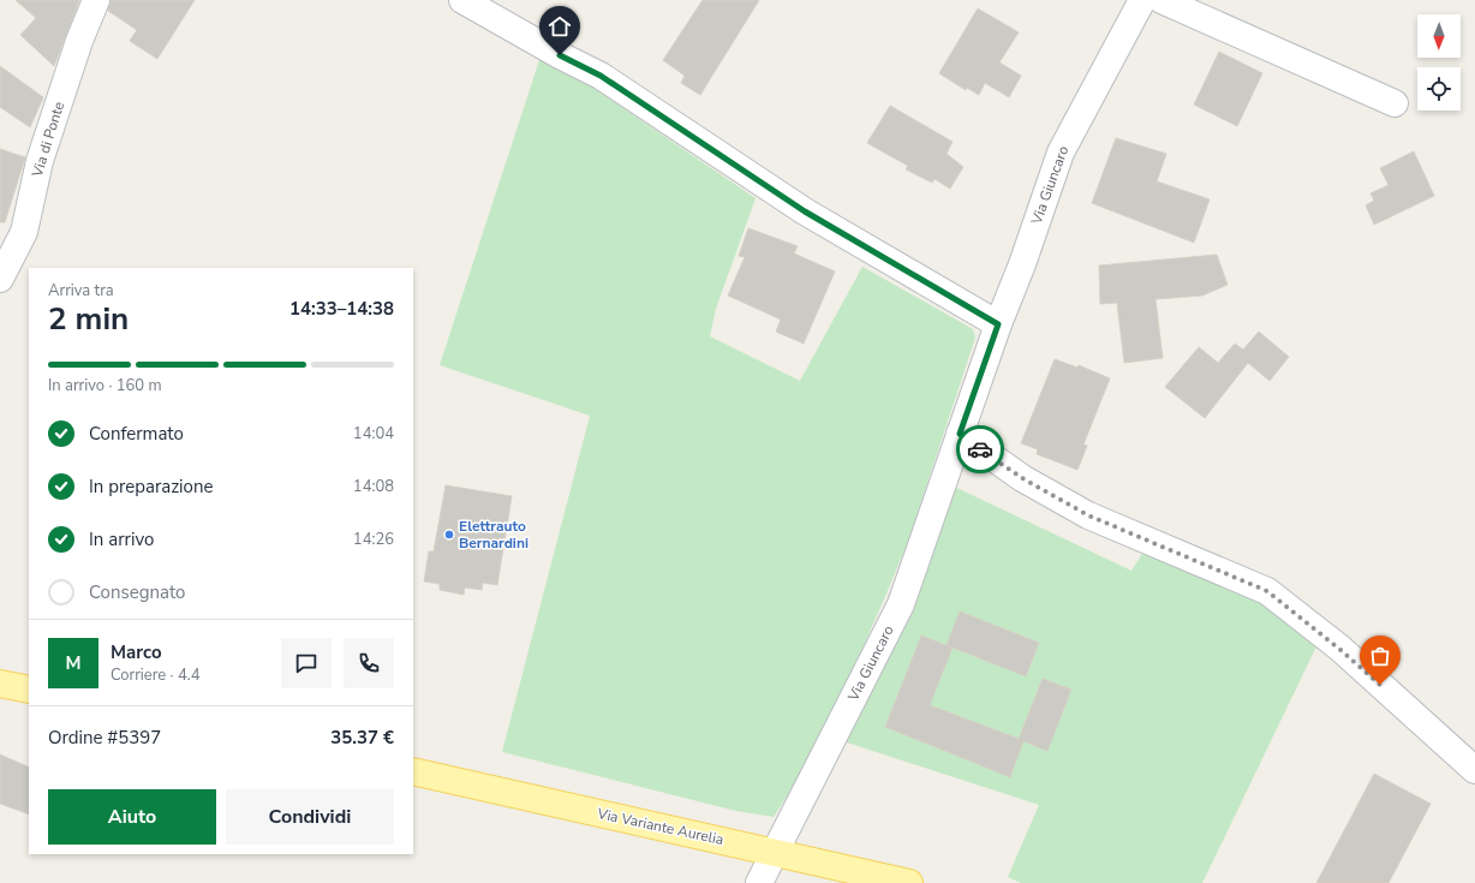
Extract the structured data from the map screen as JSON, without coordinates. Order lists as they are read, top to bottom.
{
  "streets": {
    "main road": ["Via Variante Aurelia"],
    "street": ["Via di Ponte", "Via Giuncaro"]
  },
  "crossings": [
    ["Via Giuncaro", "Via Variante Aurelia"]
  ],
  "places": ["Elettrauto Bernardini"],
  "north": "bottom",
  "page": {
    "heading": ["2 min", "Arriva tra", "14:33–14:38"],
    "panel": [
      "Marco",
      "Corriere · 4.4",
      "Ordine #5397",
      "35.37 €"
    ],
    "bar": "In arrivo · 160 m",
    "list": [
      ["Confermato", "14:04"],
      ["In preparazione", "14:08"],
      ["In arrivo", "14:26"],
      "Consegnato"
    ],
    "round": "M",
    "buttons": ["Aiuto", "Condividi"]
  }
}
